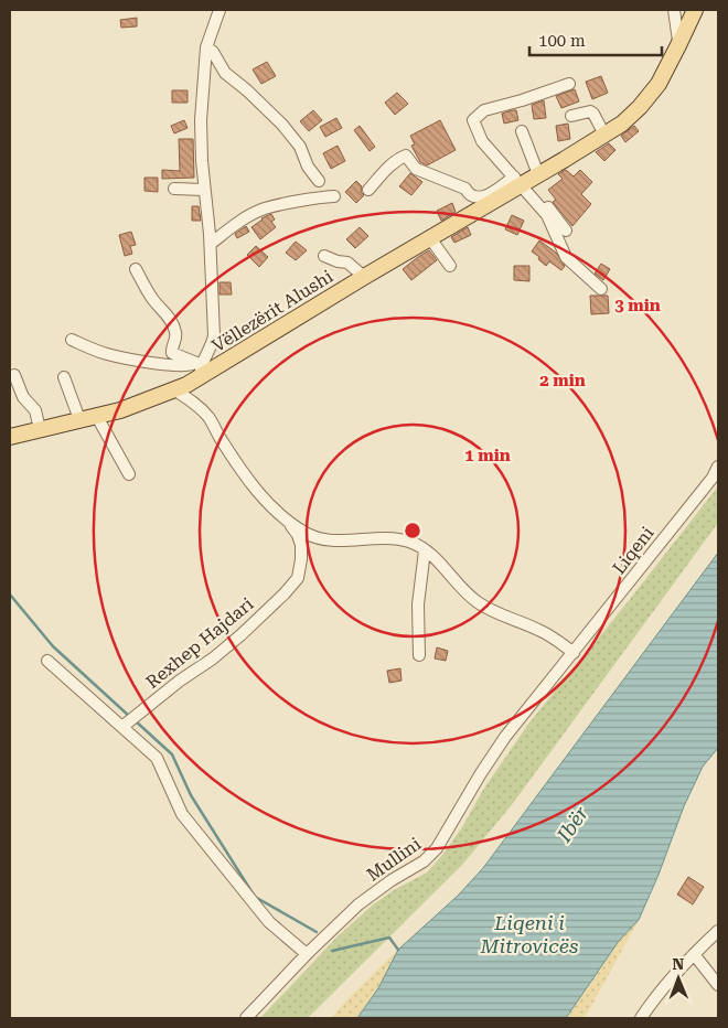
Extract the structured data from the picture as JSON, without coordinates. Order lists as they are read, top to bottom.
{
  "streets": {
    "main road": ["Vëllezërit Alushi"],
    "street": ["Liqeni", "Rexhep Hajdari", "Mullini"]
  },
  "crossings": [
    ["Vëllezërit Alushi", "Rexhep Hajdari"],
    ["Liqeni", "Rexhep Hajdari"],
    ["Liqeni", "Mullini"],
    ["Rexhep Hajdari", "Mullini"]
  ],
  "water": ["Ibër", "Liqeni i Mitrovicës"],
  "scale_bar": "100 m",
  "north": "top",
  "rings": ["3 min", "2 min", "1 min"]
}
